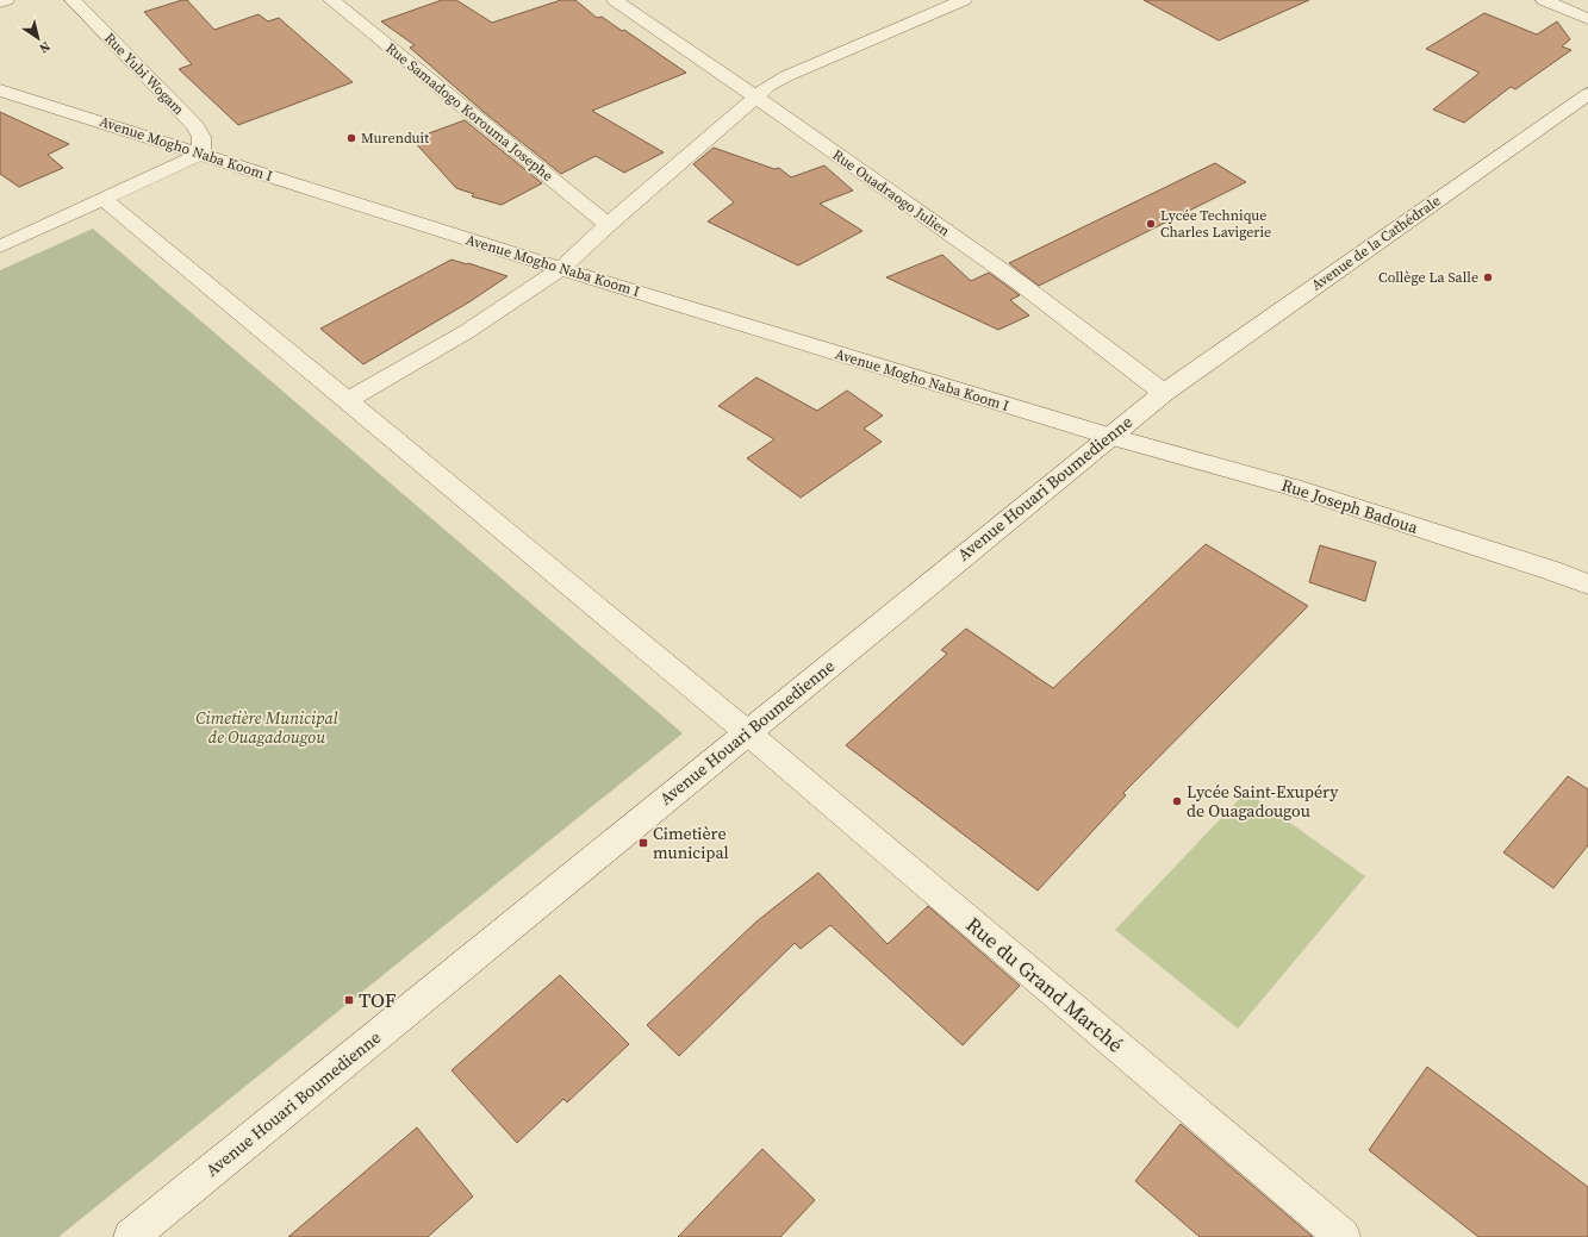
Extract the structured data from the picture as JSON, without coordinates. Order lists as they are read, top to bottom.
{
  "streets": {
    "street": [
      "Rue Yubi Wogam",
      "Rue Samadogo Korouma Josephe",
      "Avenue Mogho Naba Koom I",
      "Rue Ouadraogo Julien",
      "Avenue de la Cathédrale",
      "Avenue Houari Boumedienne",
      "Rue Joseph Badoua",
      "Rue du Grand Marché"
    ]
  },
  "crossings": [
    ["Rue Yubi Wogam", "Avenue Mogho Naba Koom I"],
    ["Avenue Mogho Naba Koom I", "Avenue Houari Boumedienne"],
    ["Avenue Mogho Naba Koom I", "Rue Joseph Badoua"],
    ["Rue Ouadraogo Julien", "Avenue de la Cathédrale"],
    ["Rue Ouadraogo Julien", "Avenue Houari Boumedienne"],
    ["Avenue de la Cathédrale", "Avenue Houari Boumedienne"],
    ["Avenue Houari Boumedienne", "Rue Joseph Badoua"],
    ["Avenue Houari Boumedienne", "Rue du Grand Marché"]
  ],
  "parks": ["Cimetière Municipal de Ouagadougou"],
  "places": {
    "other": [
      "Murenduit",
      "Lycée Technique Charles Lavigerie",
      "Collège La Salle",
      "Lycée Saint-Exupéry de Ouagadougou"
    ],
    "transit": ["Cimetière municipal", "TOF"]
  },
  "north": "bottom right"
}
